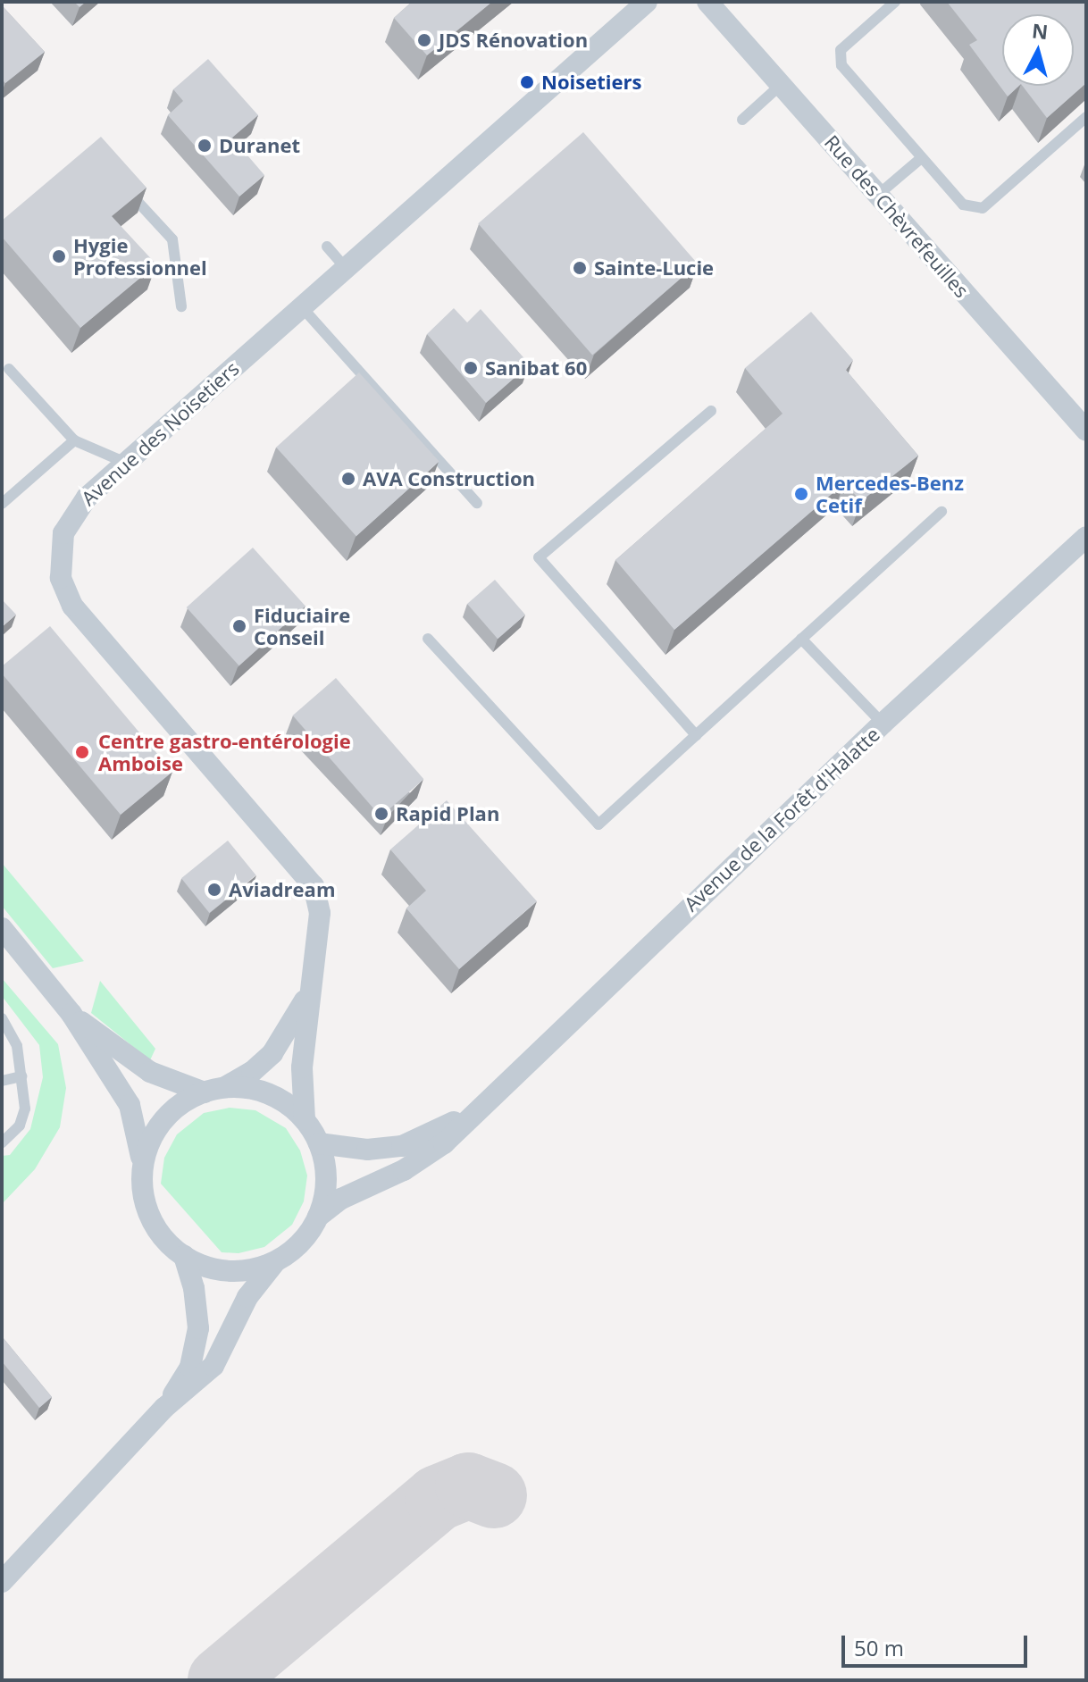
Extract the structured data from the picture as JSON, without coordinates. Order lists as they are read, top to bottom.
{
  "streets": {
    "street": ["Rue des Chèvrefeuilles", "Avenue des Noisetiers", "Avenue de la Forêt d'Halatte"]
  },
  "crossings": [
    ["Avenue des Noisetiers", "Avenue de la Forêt d'Halatte"]
  ],
  "places": [
    "JDS Rénovation",
    "Noisetiers",
    "Duranet",
    "Hygie Professionnel",
    "Sainte-Lucie",
    "Sanibat 60",
    "AVA Construction",
    "Mercedes-Benz Cetif",
    "Fiduciaire Conseil",
    "Centre gastro-entérologie Amboise",
    "Rapid Plan",
    "Aviadream"
  ],
  "scale_bar": "50 m",
  "north": "top"
}
